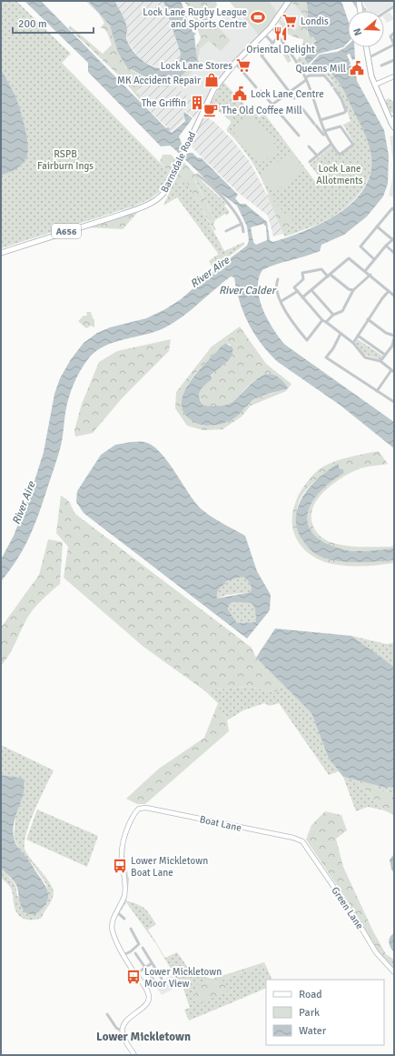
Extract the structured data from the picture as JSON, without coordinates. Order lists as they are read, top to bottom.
{
  "streets": {
    "main road": ["Barnsdale Road", "A656"],
    "street": ["Boat Lane", "Green Lane"]
  },
  "crossings": [
    ["Barnsdale Road", "A656"],
    ["Boat Lane", "Green Lane"]
  ],
  "districts": ["Lower Mickletown"],
  "water": ["River Aire", "River Calder"],
  "parks": ["RSPB Fairburn Ings", "Lock Lane Allotments"],
  "places": {
    "sports": ["Lock Lane Rugby League and Sports Centre"],
    "supermarket": ["Londis", "Lock Lane Stores"],
    "restaurant": ["Oriental Delight"],
    "public building": ["Queens Mill", "Lock Lane Centre"],
    "shop": ["MK Accident Repair"],
    "building": ["The Griffin"],
    "cafe": ["The Old Coffee Mill"],
    "bus stop": ["Lower Mickletown Boat Lane", "Lower Mickletown Moor View"]
  },
  "legend": ["Road", "Park", "Water"],
  "scale_bar": "200 m",
  "north": "left"
}
